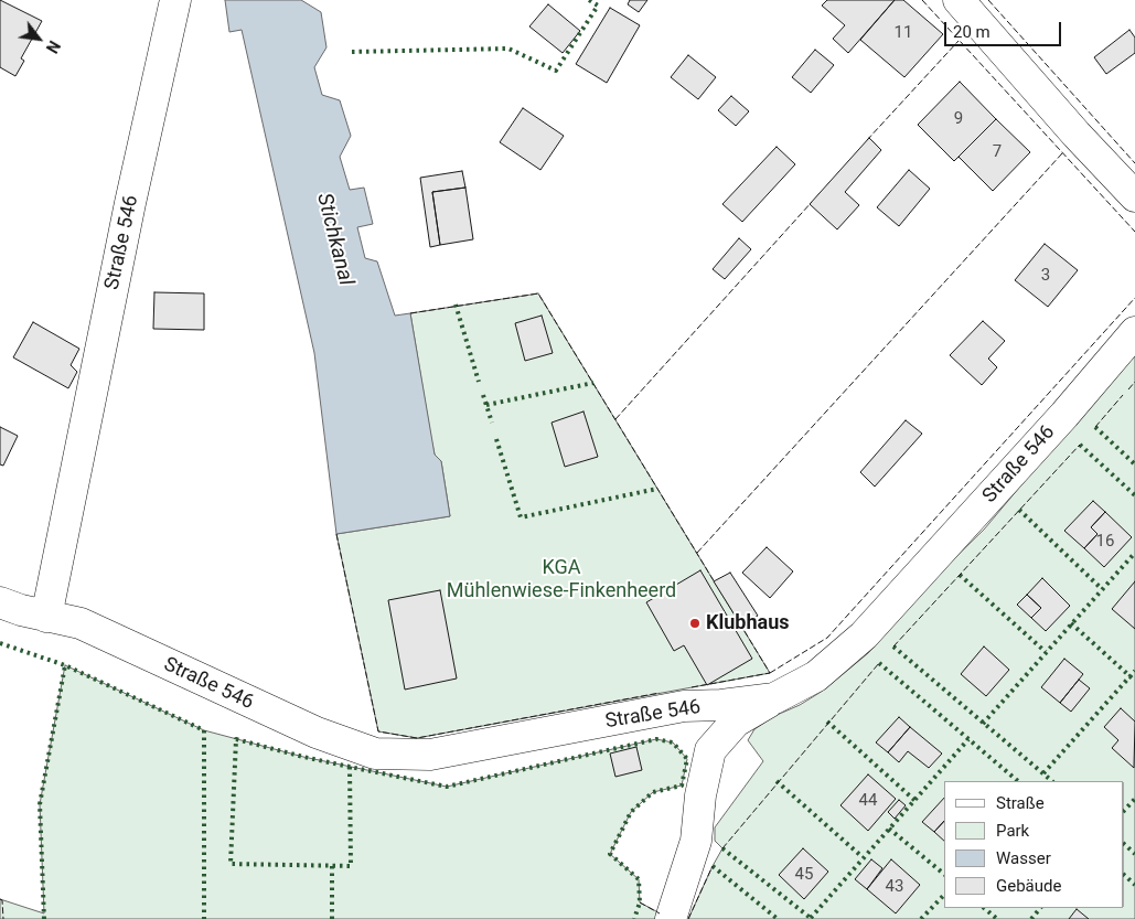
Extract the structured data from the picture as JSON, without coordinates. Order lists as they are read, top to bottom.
{
  "streets": {
    "street": ["Straße 546"]
  },
  "water": ["Stichkanal"],
  "parks": ["KGA Mühlenwiese-Finkenheerd"],
  "places": ["Klubhaus"],
  "house_numbers": [
    "11",
    "9",
    "7",
    "3",
    "16",
    "44",
    "45",
    "43"
  ],
  "legend": [
    "Straße",
    "Park",
    "Wasser",
    "Gebäude"
  ],
  "scale_bar": "20 m",
  "north": "bottom right"
}
